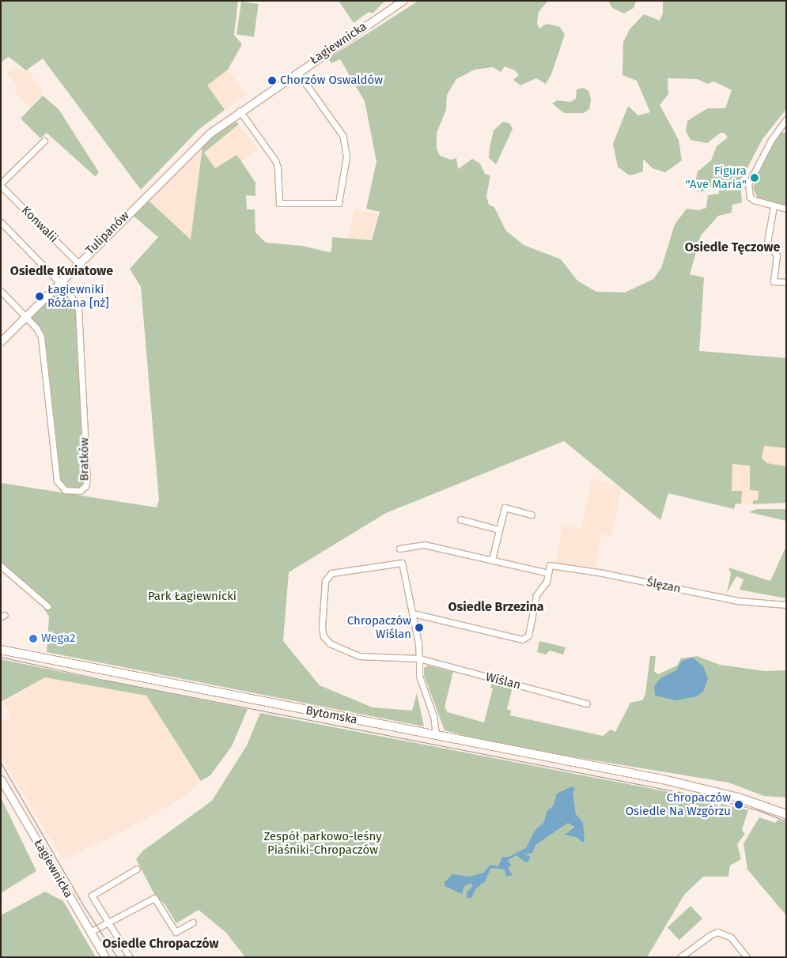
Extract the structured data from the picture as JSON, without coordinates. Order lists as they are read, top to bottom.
{
  "streets": {
    "main road": ["Bytomska"],
    "street": [
      "Łagiewnicka",
      "Konwalii",
      "Tulipanów",
      "Bratków",
      "Ślęzan",
      "Wiślan"
    ]
  },
  "crossings": [
    ["Łagiewnicka", "Tulipanów"],
    ["Konwalii", "Tulipanów"],
    ["Tulipanów", "Bratków"]
  ],
  "districts": [
    "Osiedle Tęczowe",
    "Osiedle Kwiatowe",
    "Osiedle Brzezina",
    "Osiedle Chropaczów"
  ],
  "parks": ["Park Łagiewnicki", "Zespół parkowo-leśny Piaśniki-Chropaczów"],
  "places": [
    "Chorzów Oswaldów",
    "Figura \"Ave Maria\"",
    "Łagiewniki Różana [nż]",
    "Chropaczów Wiślan",
    "Wega2",
    "Chropaczów Osiedle Na Wzgórzu"
  ]
}
